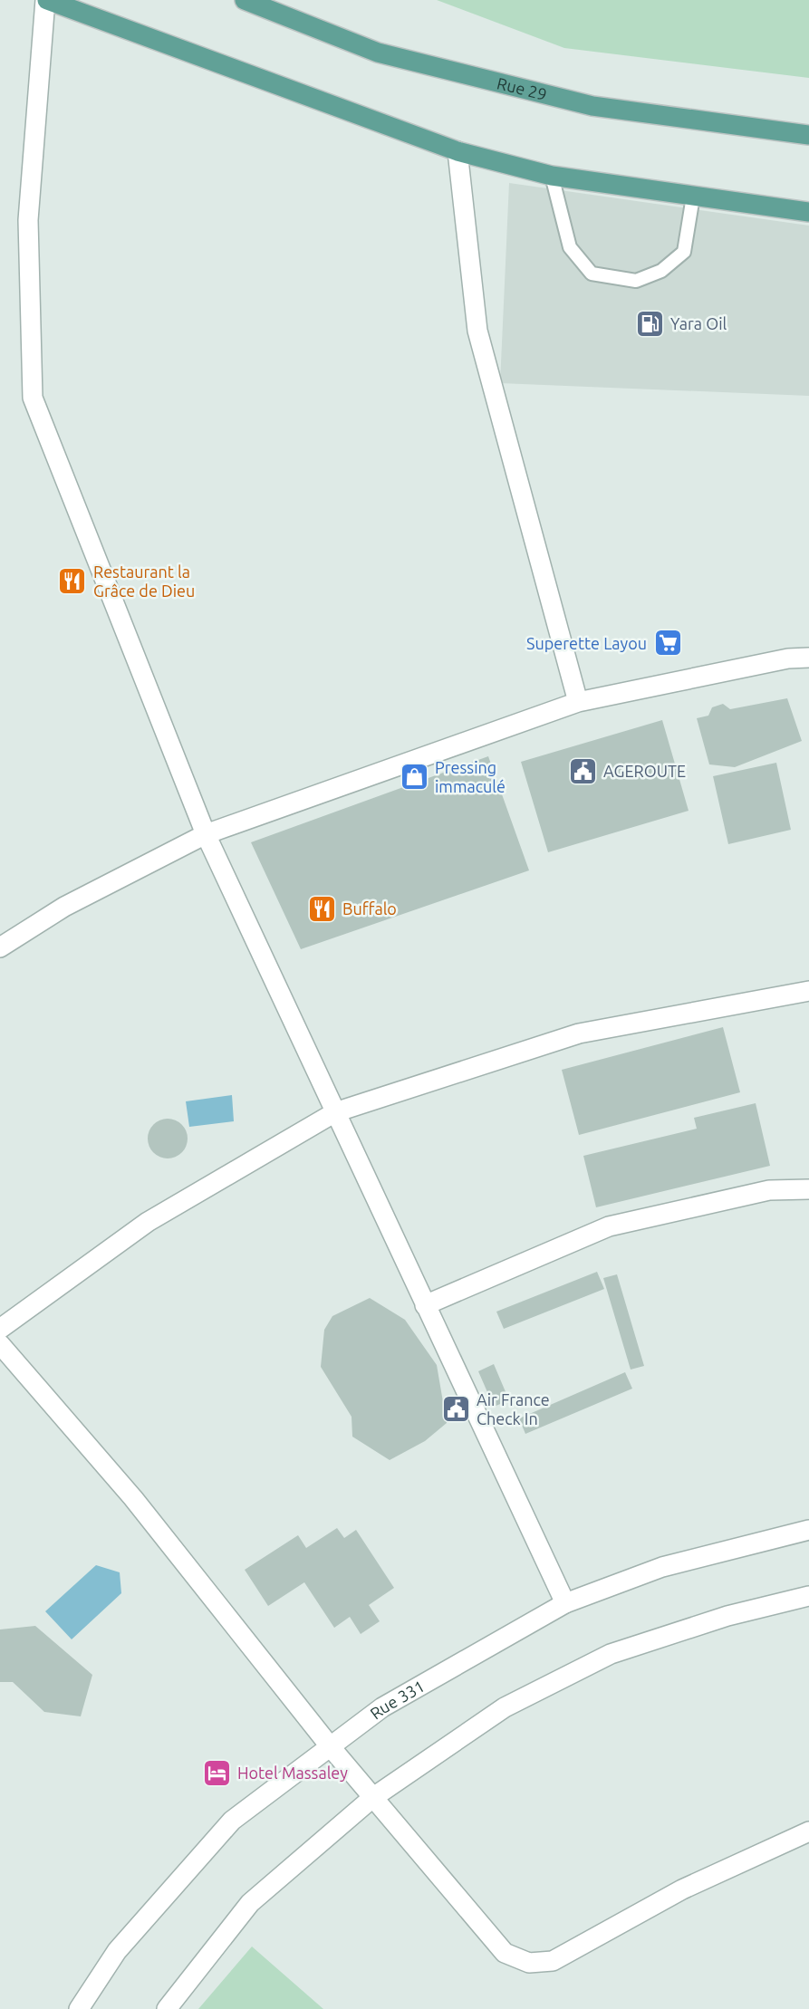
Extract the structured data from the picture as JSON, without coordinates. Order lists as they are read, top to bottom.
{
  "streets": {
    "main road": ["Rue 29"],
    "street": ["Rue 331"]
  },
  "places": {
    "fuel station": ["Yara Oil"],
    "restaurant": ["Restaurant la Grâce de Dieu", "Buffalo"],
    "supermarket": ["Superette Layou"],
    "public building": ["AGEROUTE", "Air France Check In"],
    "shop": ["Pressing immaculé"],
    "hotel": ["Hotel Massaley"]
  }
}
